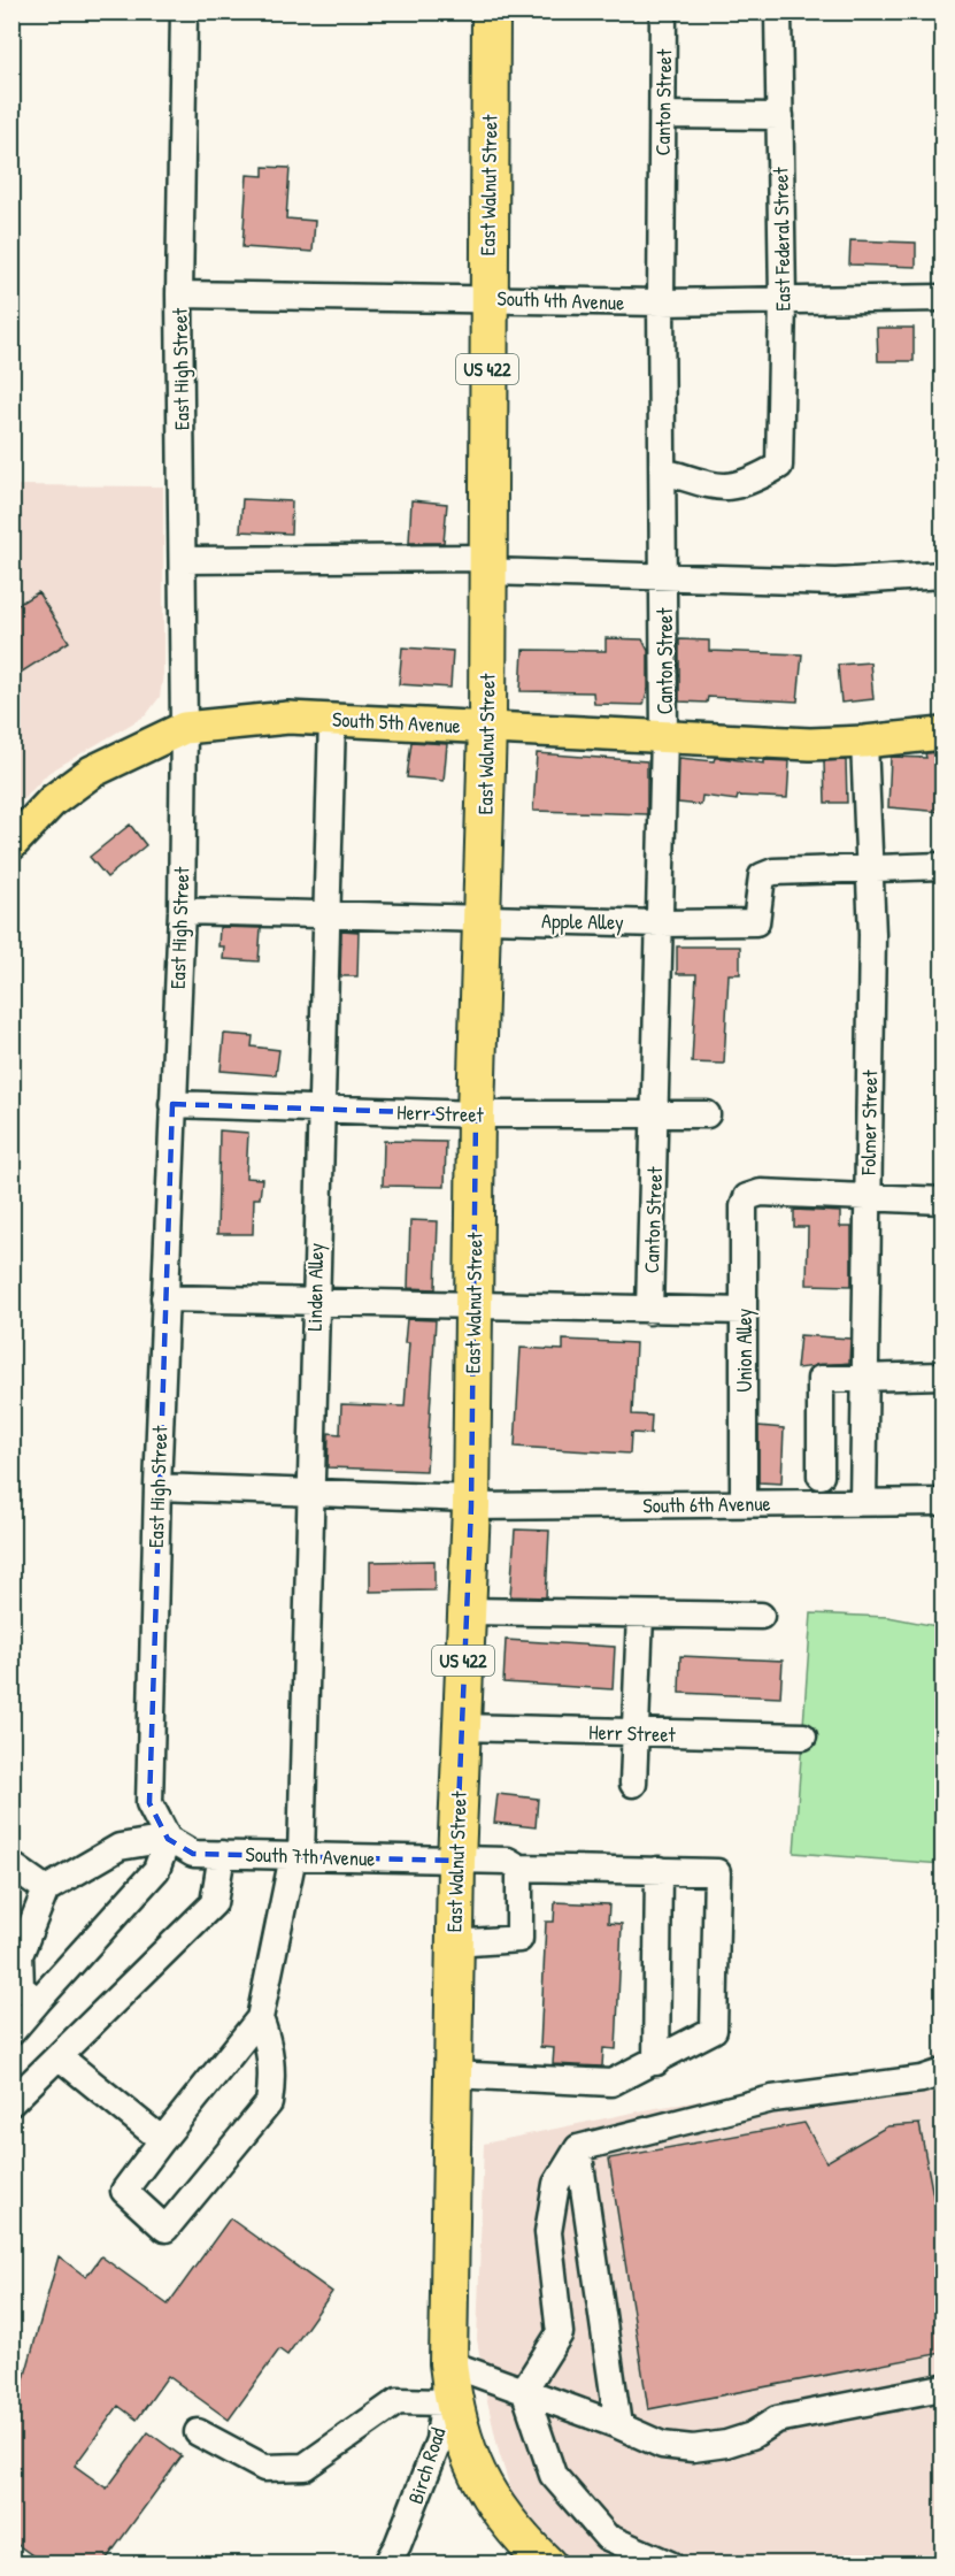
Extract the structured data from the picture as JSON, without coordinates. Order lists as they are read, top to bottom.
{
  "streets": {
    "highway": ["East Walnut Street", "US 422"],
    "main road": ["South 5th Avenue"],
    "street": [
      "Canton Street",
      "East Federal Street",
      "South 4th Avenue",
      "East High Street",
      "Apple Alley",
      "Herr Street",
      "Folmer Street",
      "Linden Alley",
      "Union Alley",
      "South 6th Avenue",
      "South 7th Avenue",
      "Birch Road"
    ]
  },
  "crossings": [
    ["Canton Street", "East Federal Street"],
    ["Canton Street", "South 4th Avenue"],
    ["Canton Street", "South 5th Avenue"],
    ["Canton Street", "Apple Alley"],
    ["Canton Street", "Herr Street"],
    ["East Walnut Street", "South 4th Avenue"],
    ["East Walnut Street", "South 5th Avenue"],
    ["East Walnut Street", "Apple Alley"],
    ["East Walnut Street", "Herr Street"],
    ["East Walnut Street", "South 6th Avenue"],
    ["East Walnut Street", "South 7th Avenue"],
    ["East Walnut Street", "Birch Road"],
    ["East Federal Street", "South 4th Avenue"],
    ["South 4th Avenue", "East High Street"],
    ["East High Street", "South 5th Avenue"],
    ["East High Street", "Apple Alley"],
    ["East High Street", "Herr Street"],
    ["East High Street", "South 6th Avenue"],
    ["East High Street", "South 7th Avenue"],
    ["South 5th Avenue", "Folmer Street"],
    ["South 5th Avenue", "Linden Alley"],
    ["Apple Alley", "Folmer Street"],
    ["Apple Alley", "Linden Alley"],
    ["Herr Street", "Linden Alley"],
    ["Folmer Street", "Union Alley"],
    ["Folmer Street", "South 6th Avenue"],
    ["Linden Alley", "South 6th Avenue"],
    ["Linden Alley", "South 7th Avenue"],
    ["Union Alley", "South 6th Avenue"]
  ]
}
